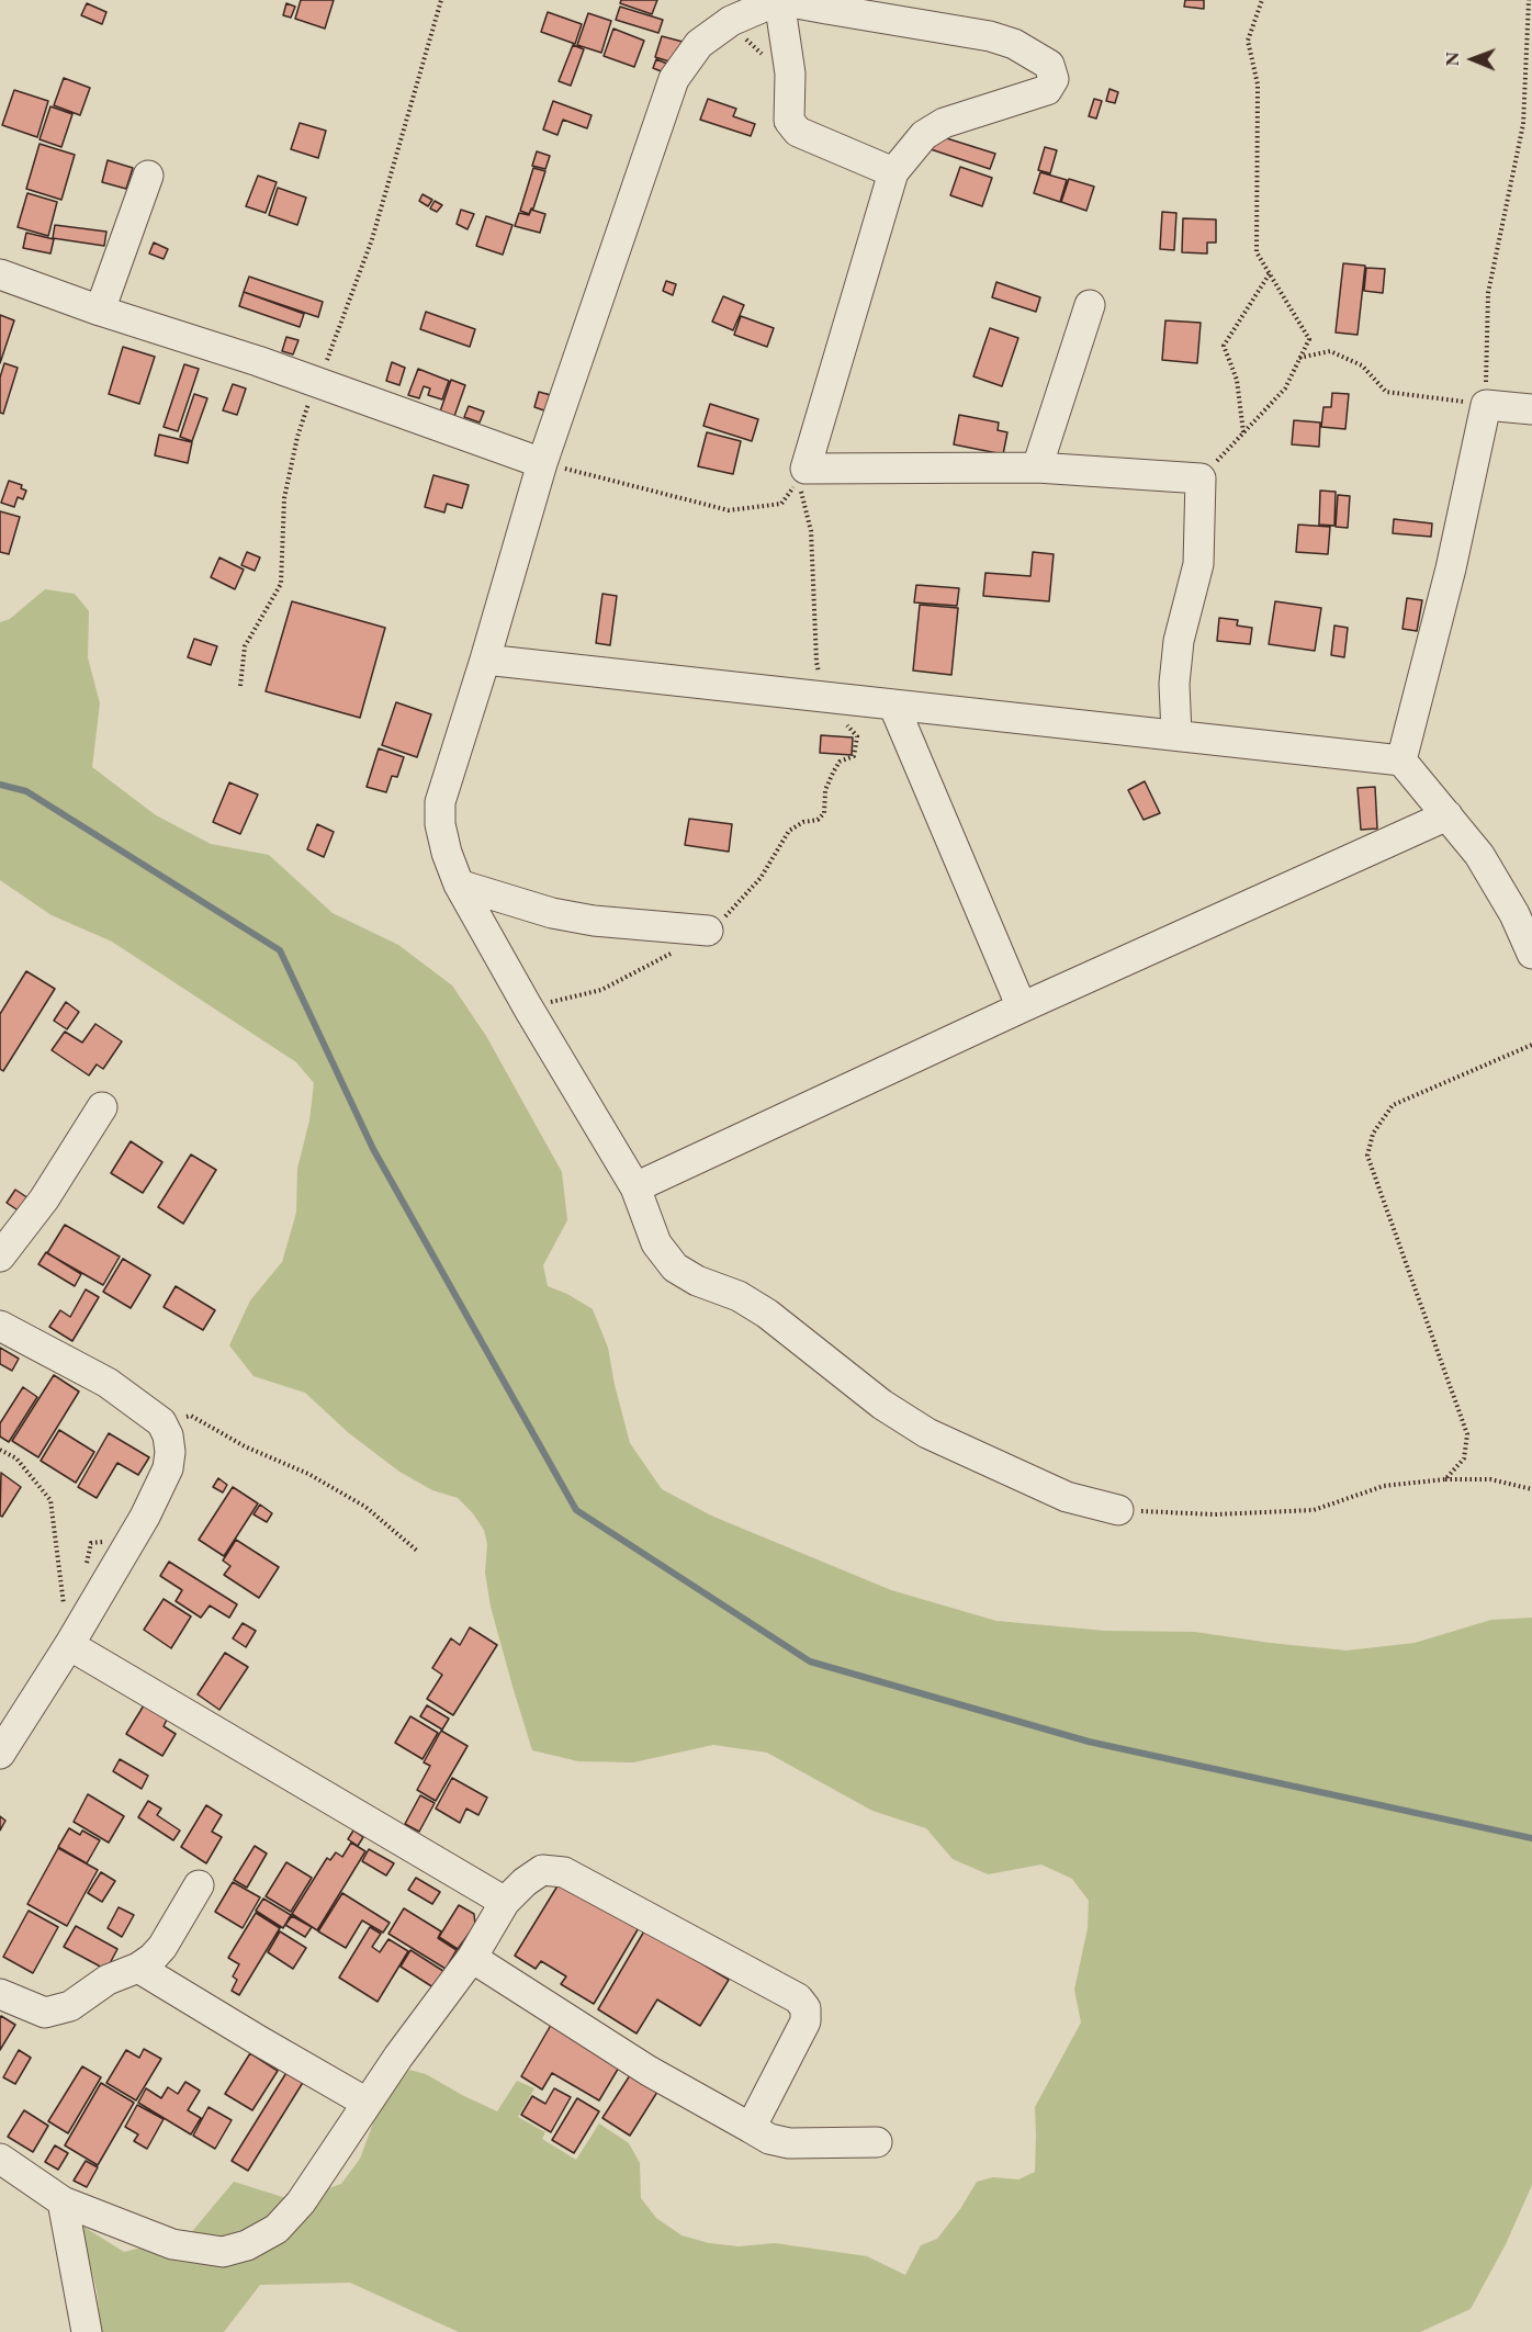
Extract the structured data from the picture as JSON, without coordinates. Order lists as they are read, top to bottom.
{
  "north": "left"
}
